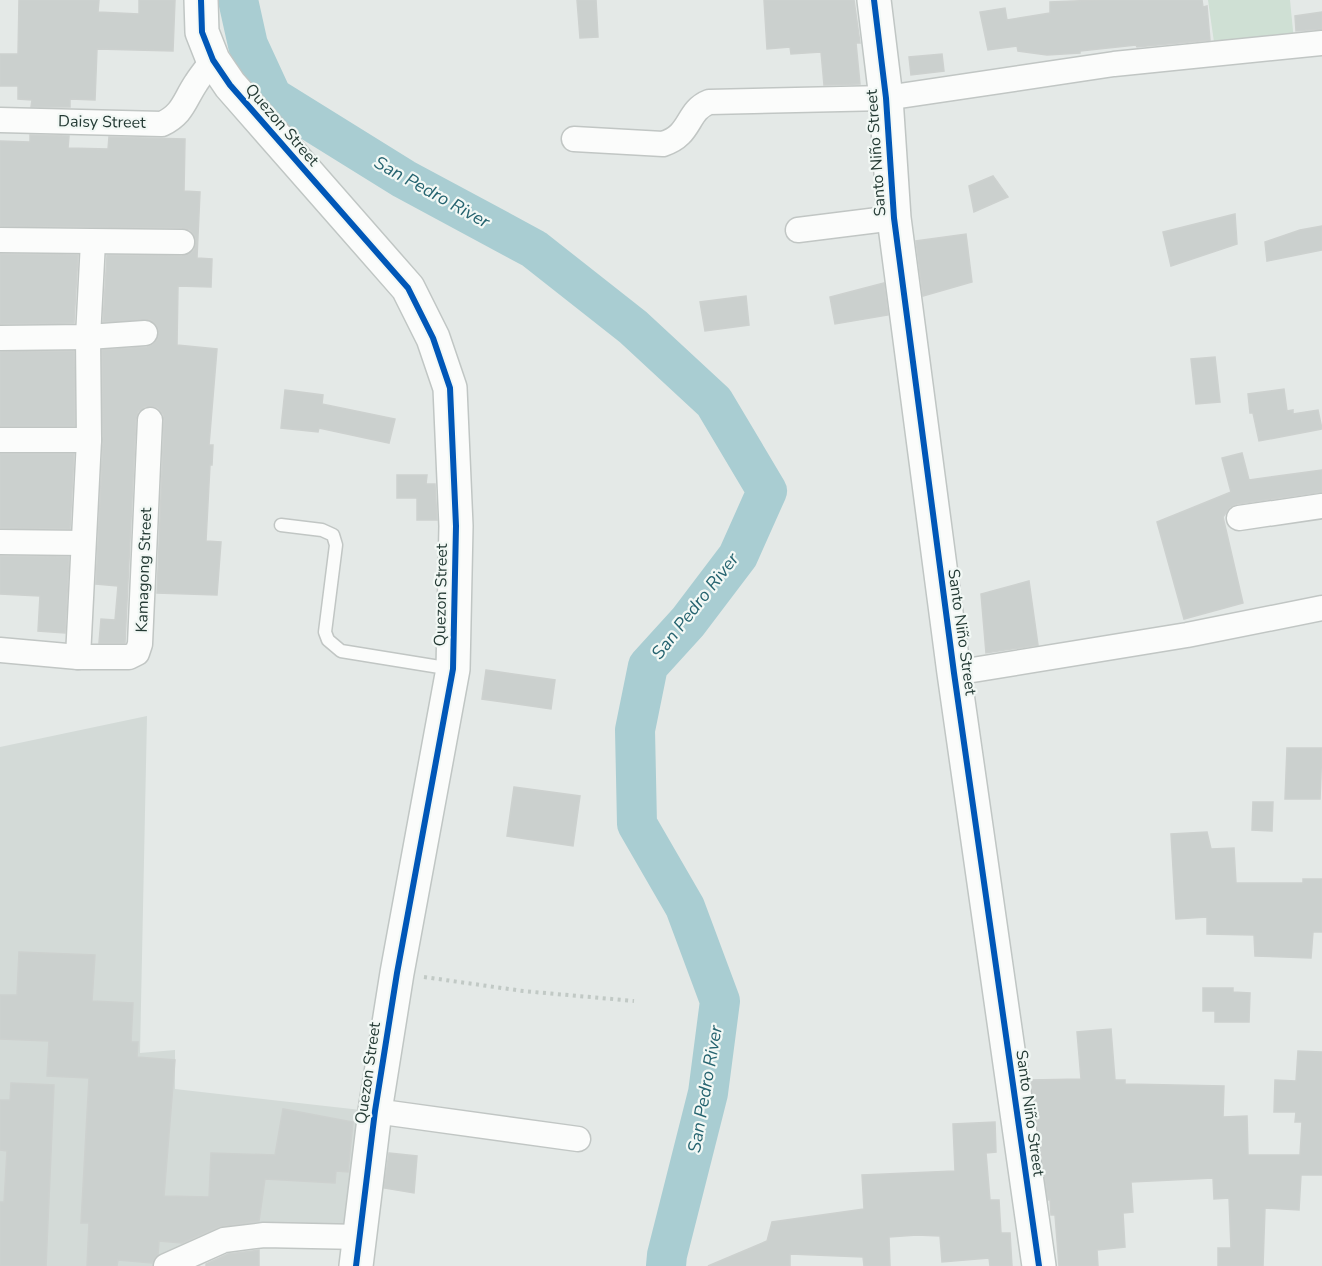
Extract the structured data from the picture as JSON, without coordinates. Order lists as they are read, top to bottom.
{
  "streets": {
    "street": [
      "Daisy Street",
      "Quezon Street",
      "Santo Niño Street",
      "Kamagong Street"
    ]
  },
  "crossings": [
    ["Daisy Street", "Quezon Street"]
  ],
  "water": ["San Pedro River"]
}
